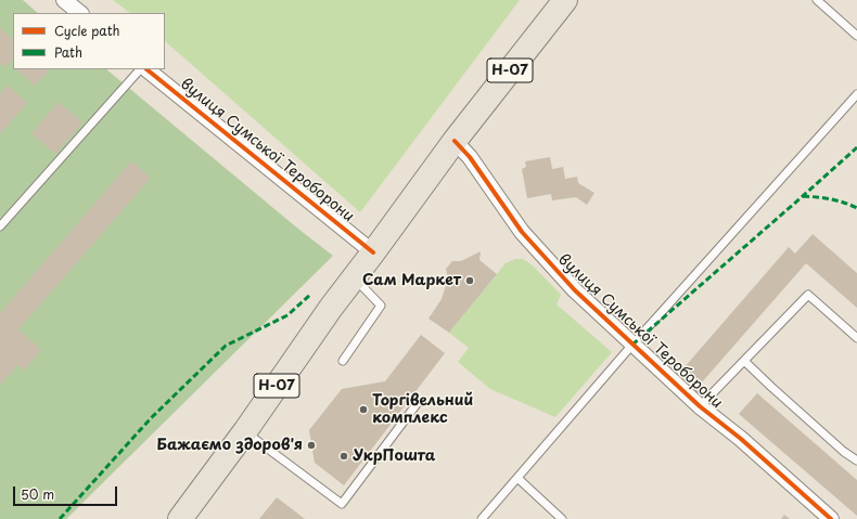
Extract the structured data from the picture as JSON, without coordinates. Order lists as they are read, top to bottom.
{
  "streets": {
    "main road": ["Н-07"],
    "street": ["вулиця Сумської Тероборони"]
  },
  "crossings": [
    ["Н-07", "вулиця Сумської Тероборони"]
  ],
  "places": [
    "Сам Маркет",
    "Торгівельний комплекс",
    "Бажаємо здоров'я",
    "УкрПошта"
  ],
  "legend": ["Cycle path", "Path"],
  "scale_bar": "50 m"
}
